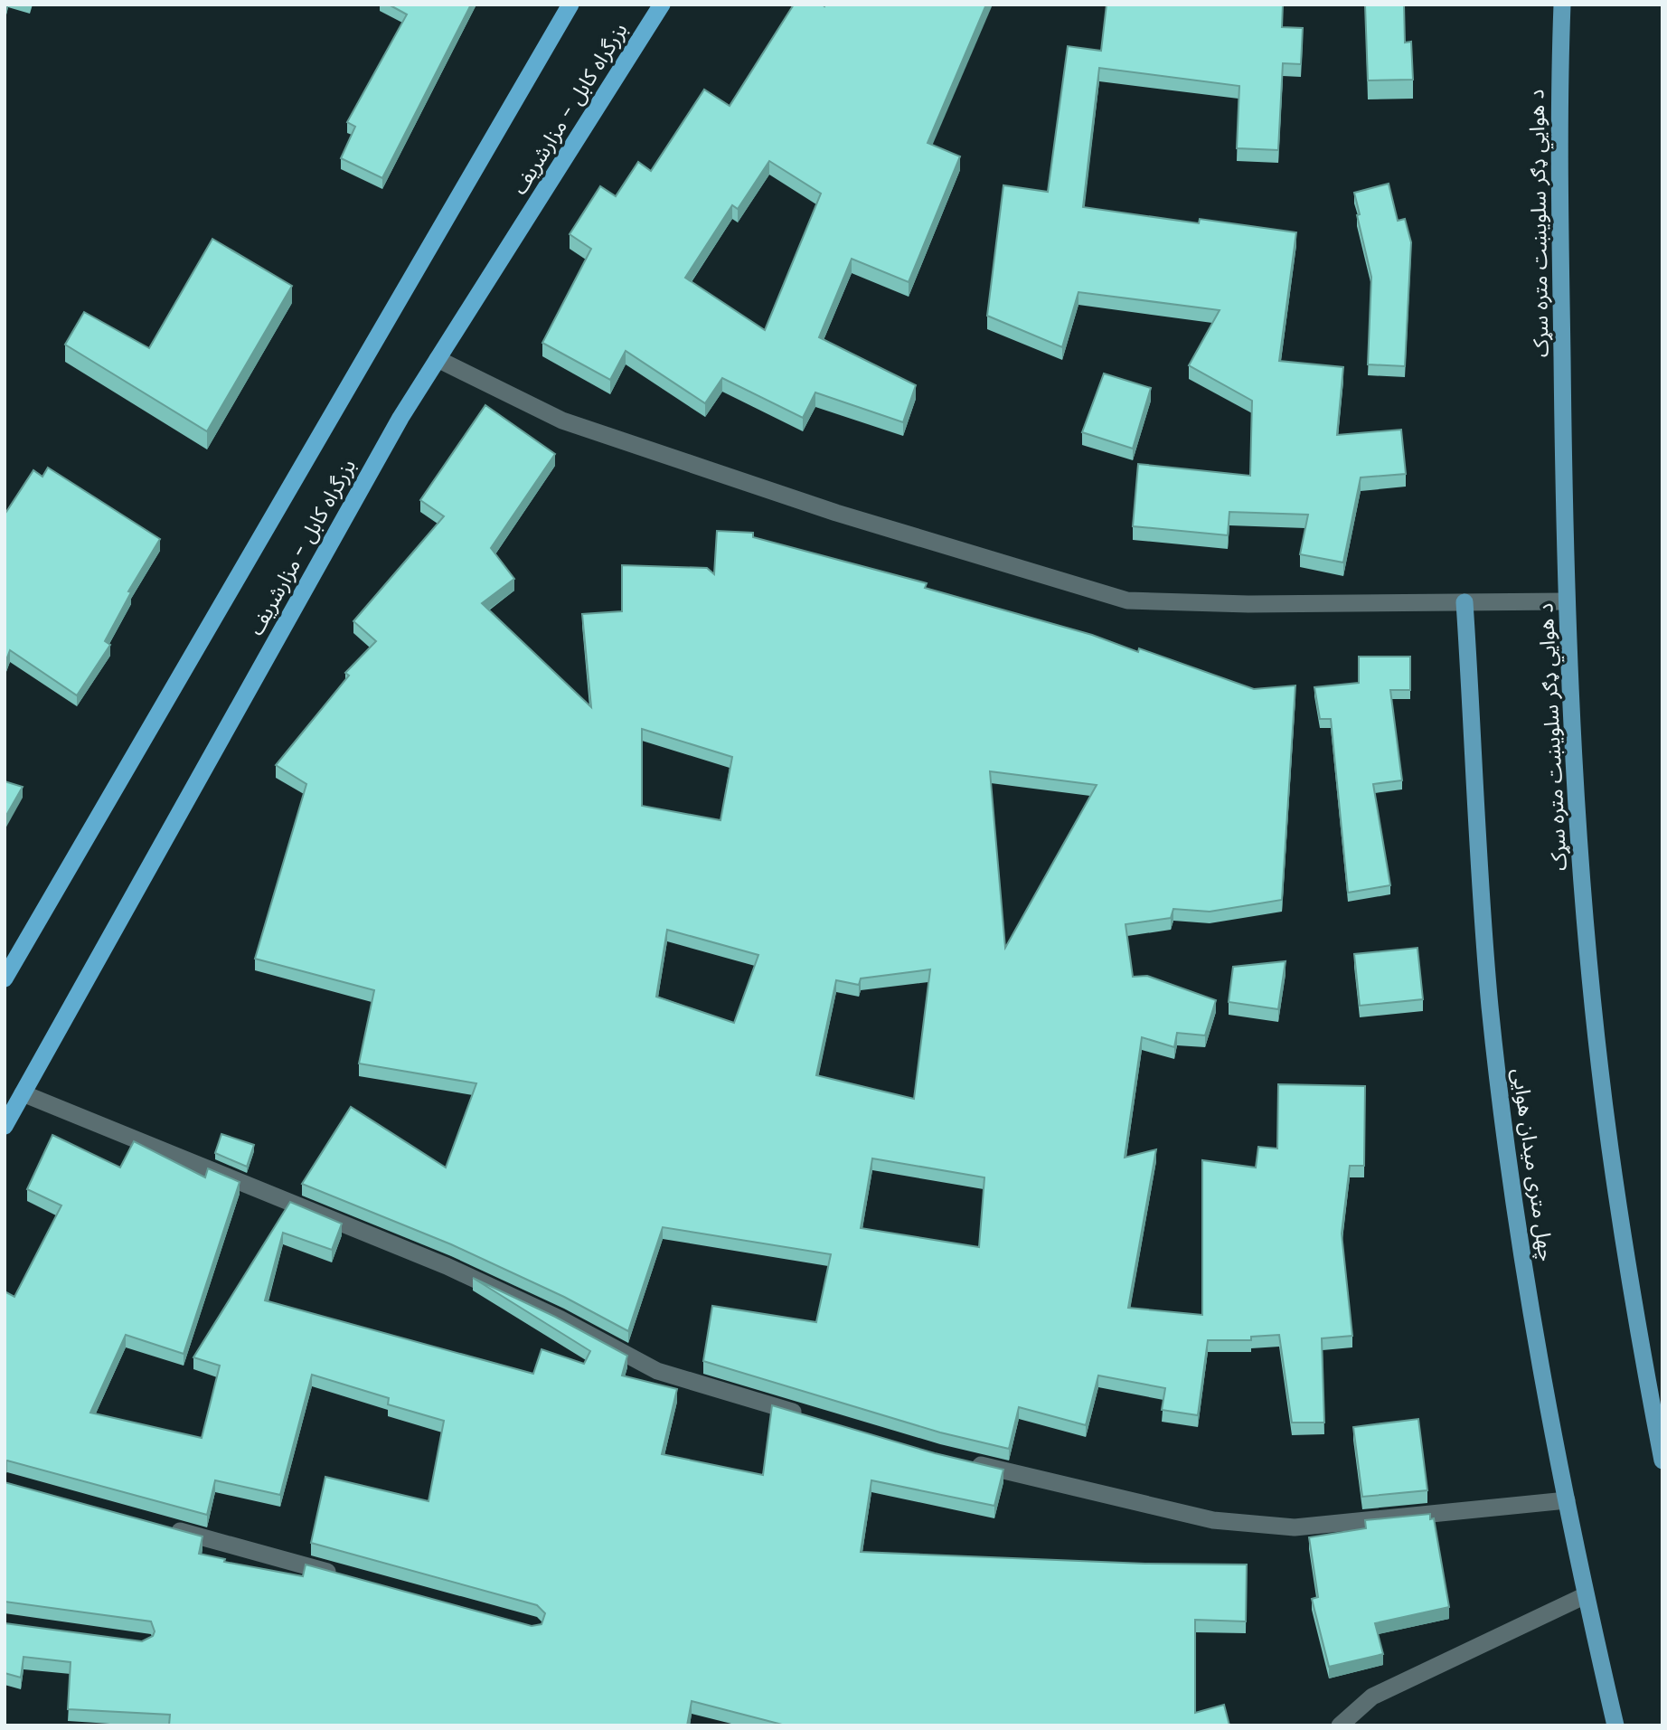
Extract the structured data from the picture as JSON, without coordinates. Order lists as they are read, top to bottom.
{
  "streets": {
    "highway": ["بزرگراه کابل - مزارشریف"],
    "main road": ["د هوايي ډګر سلویښت متره سړک", "چهل متری میدان هوایی"]
  }
}
